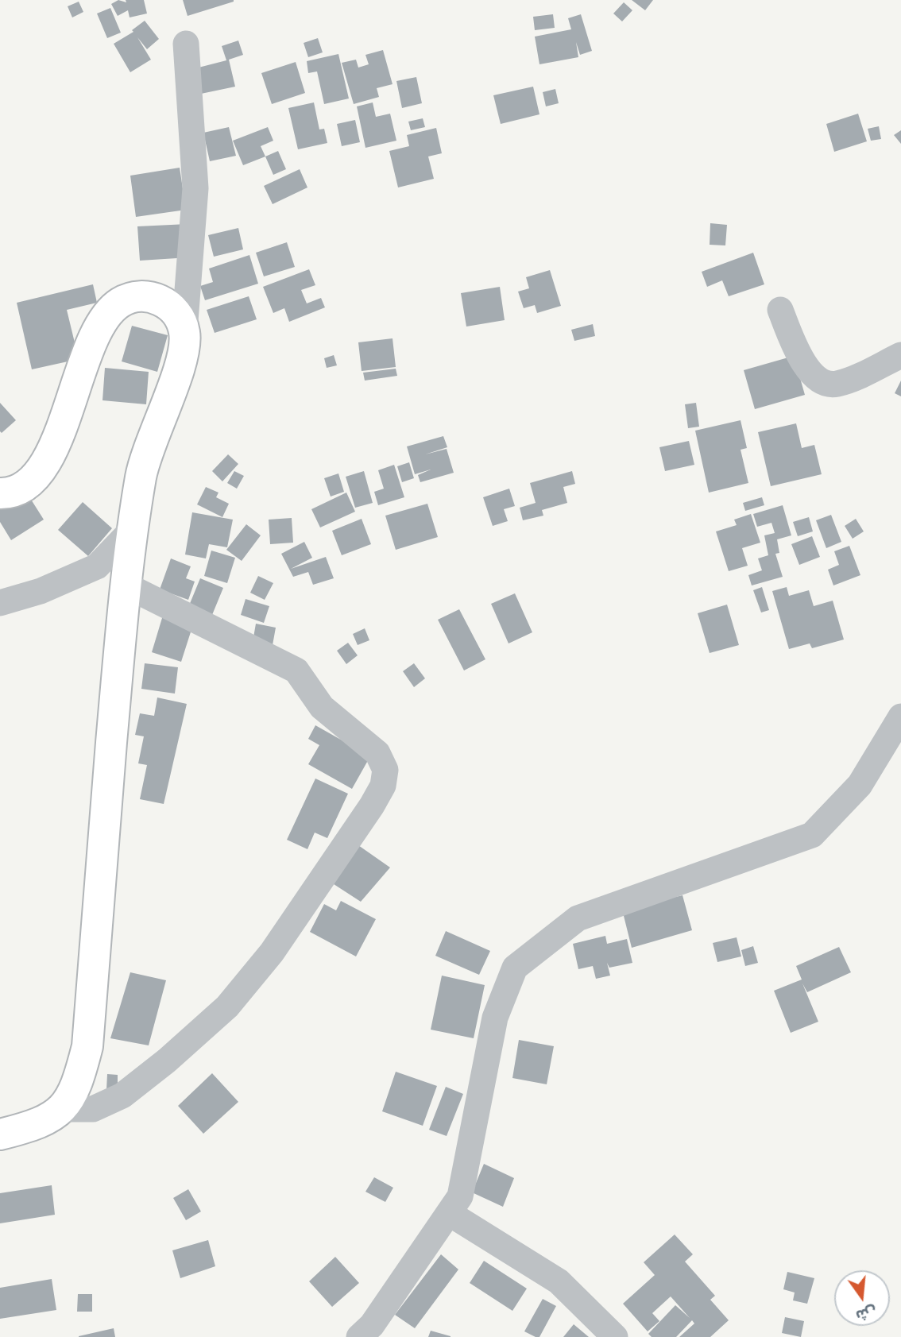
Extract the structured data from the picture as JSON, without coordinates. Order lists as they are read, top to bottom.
{
  "north": "bottom"
}
